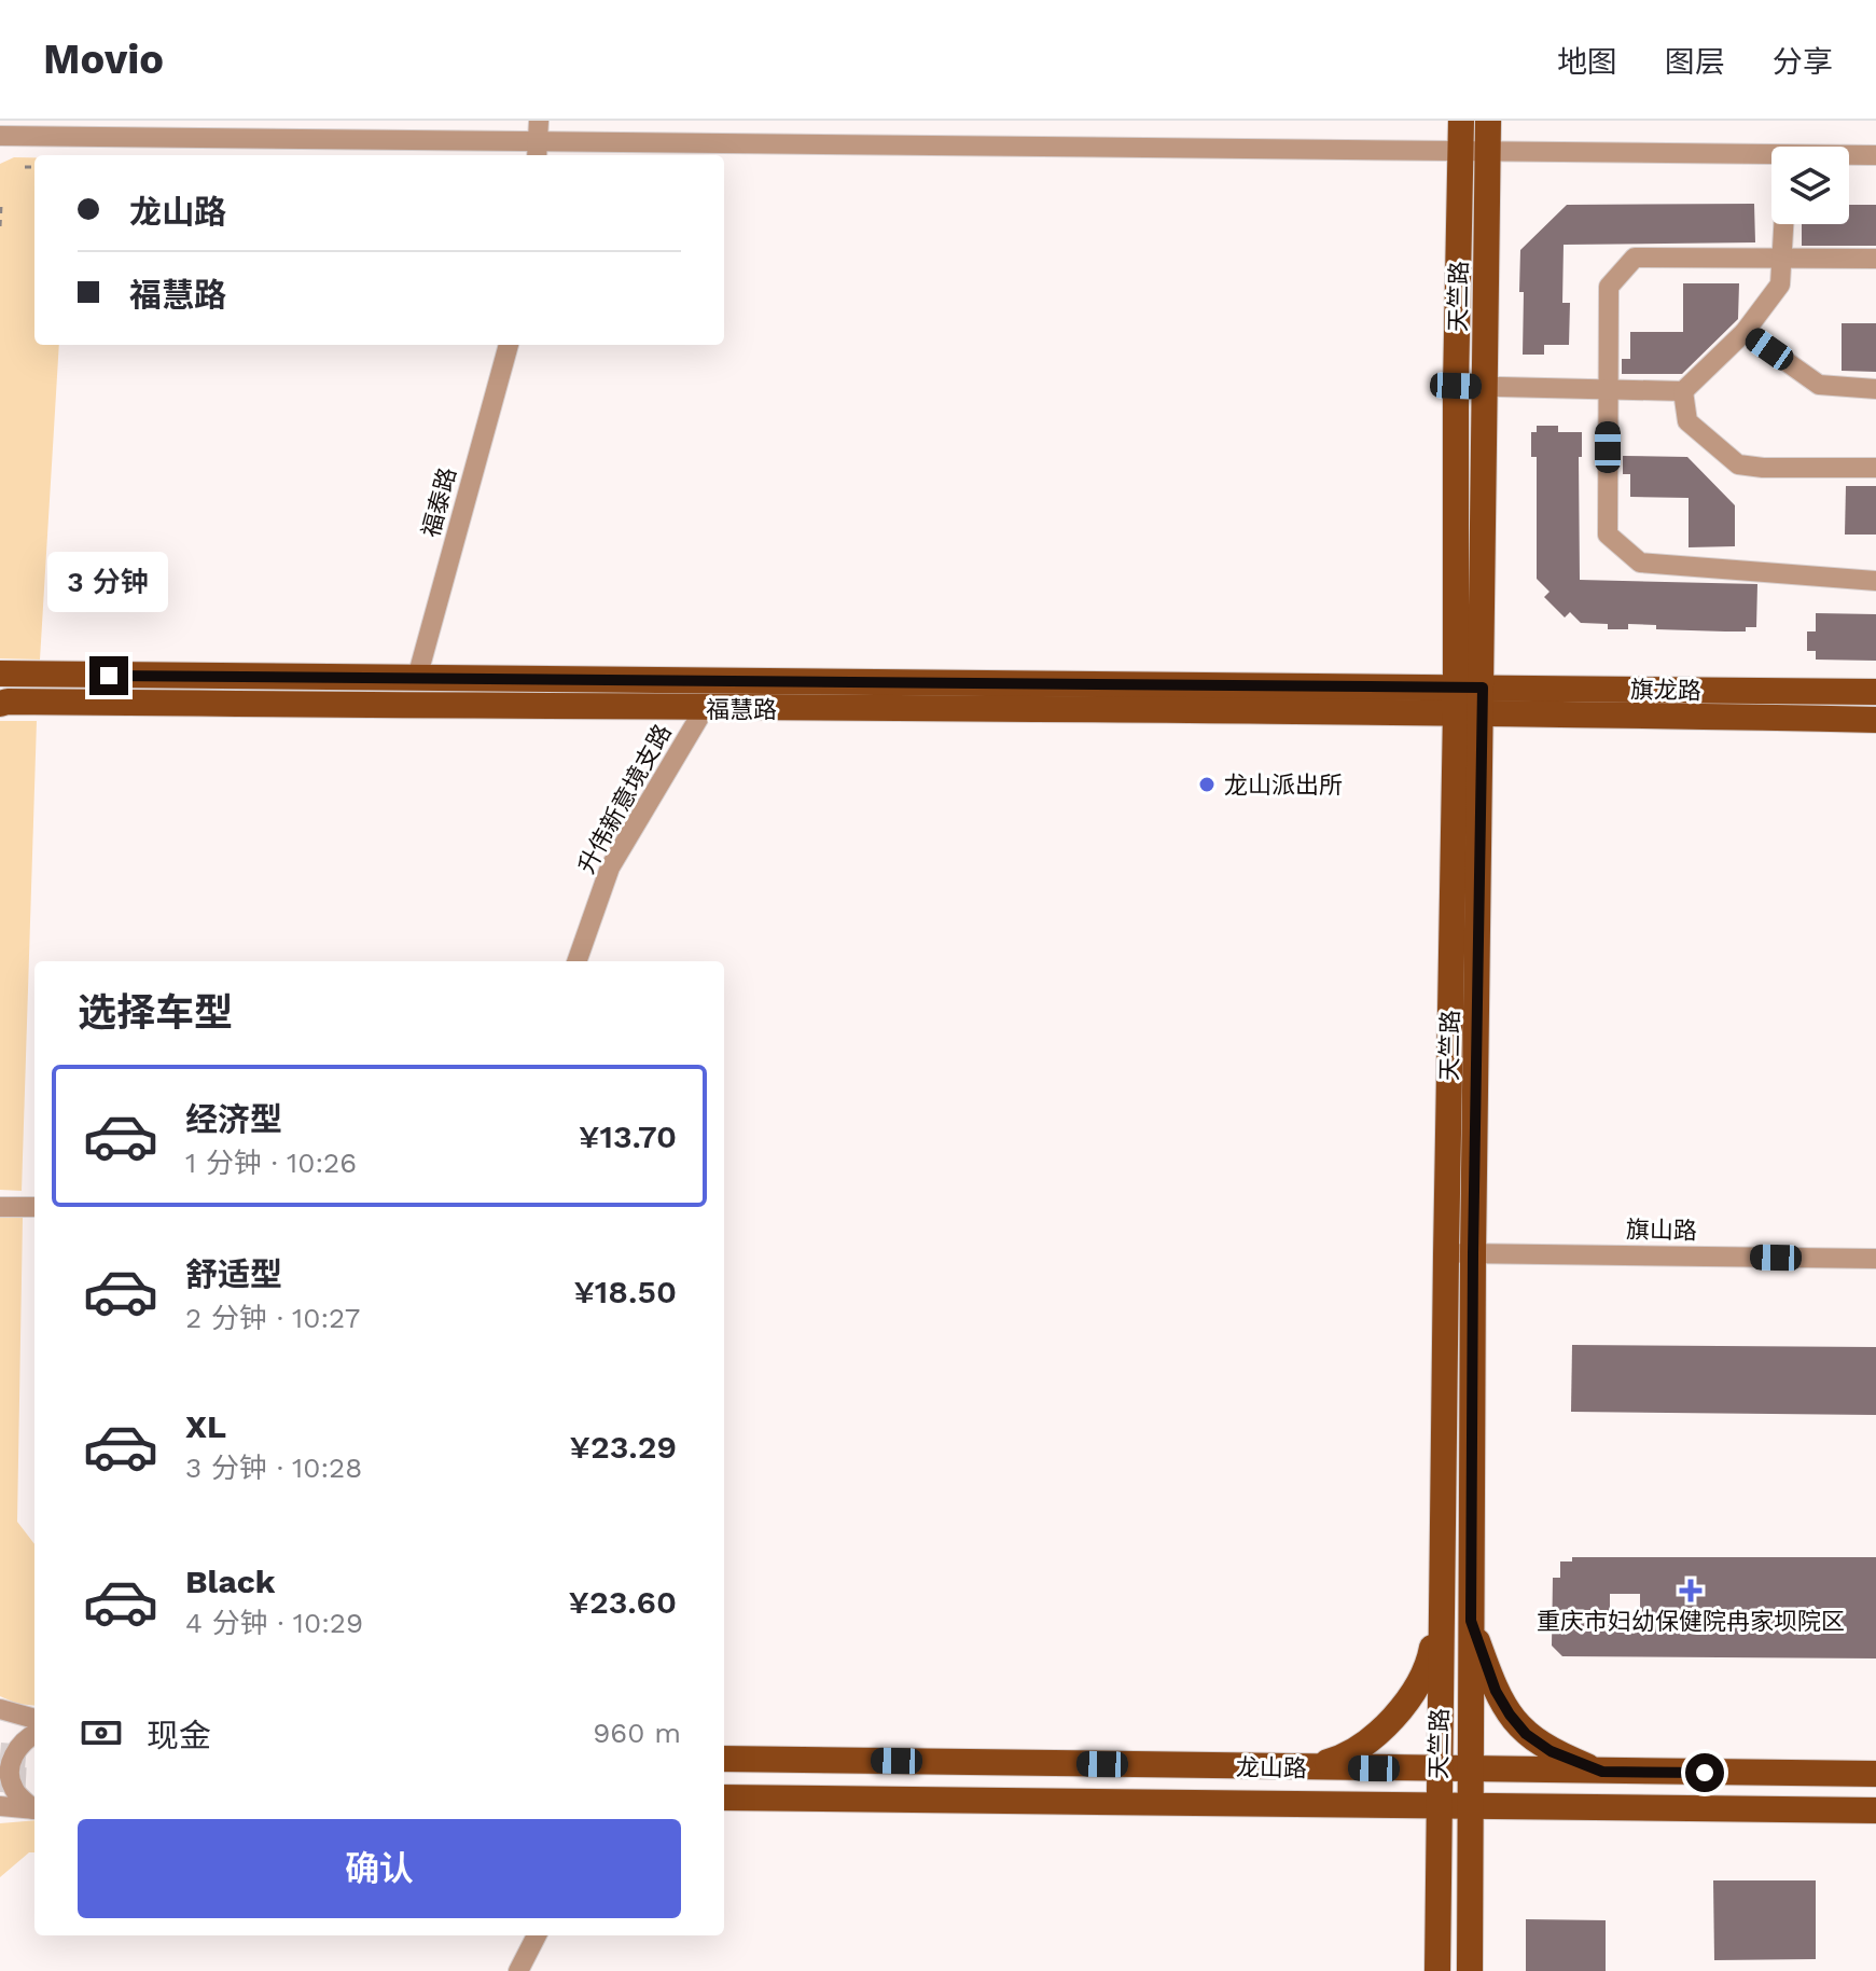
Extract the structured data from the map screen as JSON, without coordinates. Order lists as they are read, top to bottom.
{
  "streets": {
    "main road": [
      "天竺路",
      "旗龙路",
      "福慧路",
      "龙山路"
    ],
    "street": ["福泰路", "升伟新意境支路", "旗山路"]
  },
  "crossings": [
    ["天竺路", "旗龙路"],
    ["天竺路", "福慧路"],
    ["天竺路", "旗山路"],
    ["天竺路", "龙山路"],
    ["福泰路", "福慧路"],
    ["旗龙路", "福慧路"],
    ["福慧路", "升伟新意境支路"]
  ],
  "places": {
    "other": ["龙山派出所"],
    "health": ["重庆市妇幼保健院冉家坝院区"]
  },
  "page": {
    "header": "Movio",
    "nav": ["地图", "图层", "分享"],
    "banner": ["龙山路", "福慧路"],
    "bubble": "3 分钟",
    "heading": "选择车型",
    "list": [
      {
        "name": "经济型",
        "note": "1 分钟 · 10:26",
        "value": "¥13.70"
      },
      {
        "name": "舒适型",
        "note": "2 分钟 · 10:27",
        "value": "¥18.50"
      },
      {
        "name": "XL",
        "note": "3 分钟 · 10:28",
        "value": "¥23.29"
      },
      {
        "name": "Black",
        "note": "4 分钟 · 10:29",
        "value": "¥23.60"
      }
    ],
    "pay": ["现金", "960 m"],
    "buttons": "确认"
  }
}
